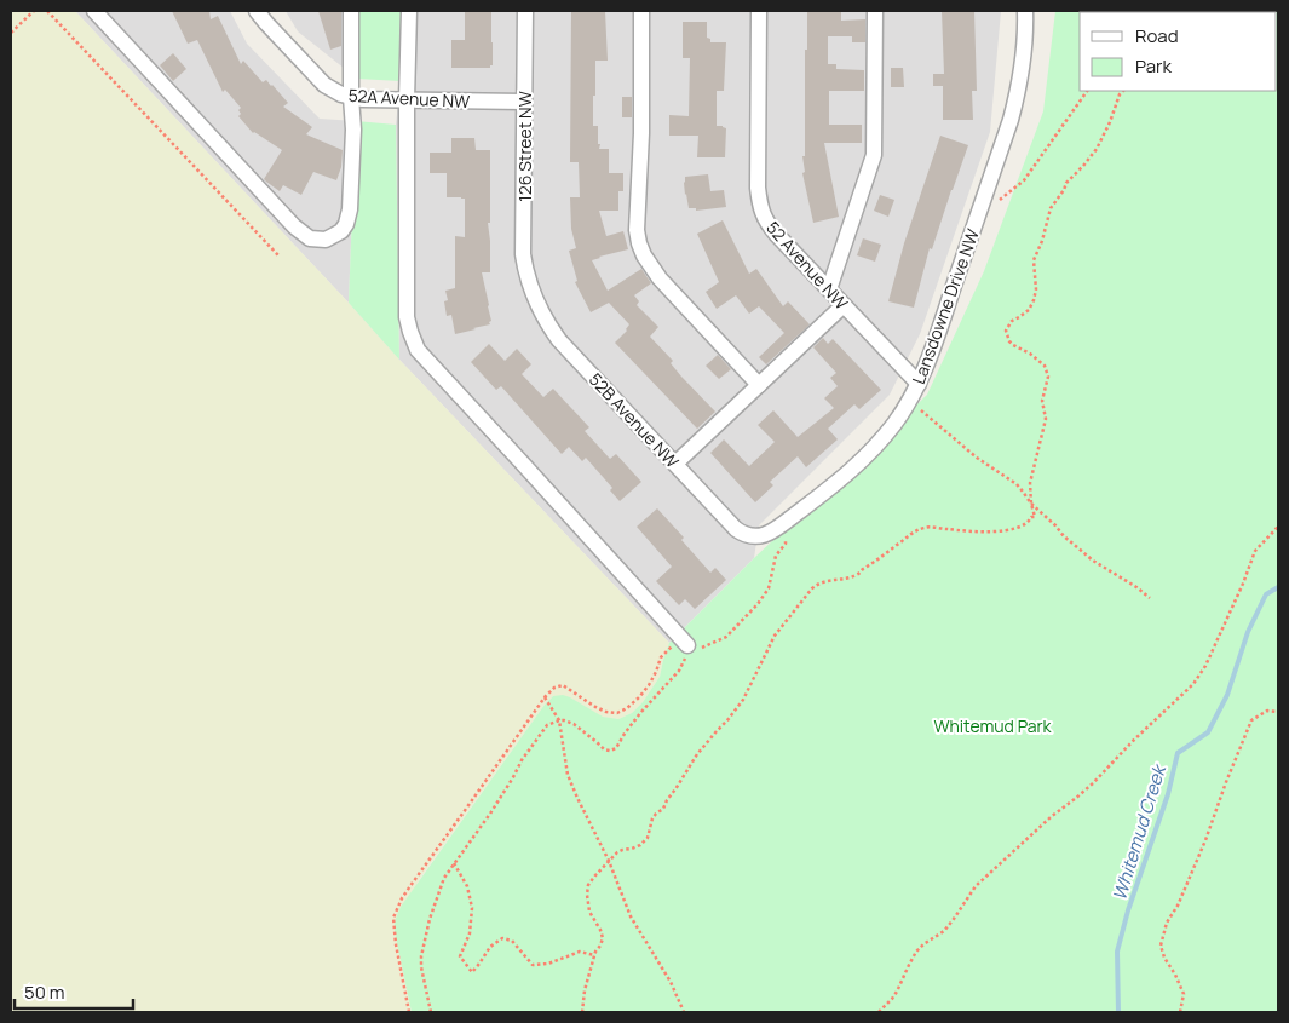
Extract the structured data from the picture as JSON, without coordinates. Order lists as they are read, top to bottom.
{
  "streets": {
    "street": [
      "52A Avenue NW",
      "126 Street NW",
      "52 Avenue NW",
      "Lansdowne Drive NW",
      "52B Avenue NW"
    ]
  },
  "crossings": [
    ["52A Avenue NW", "126 Street NW"],
    ["126 Street NW", "52B Avenue NW"],
    ["52 Avenue NW", "Lansdowne Drive NW"],
    ["Lansdowne Drive NW", "52B Avenue NW"]
  ],
  "water": ["Whitemud Creek"],
  "parks": ["Whitemud Park"],
  "legend": ["Road", "Park"],
  "scale_bar": "50 m"
}
